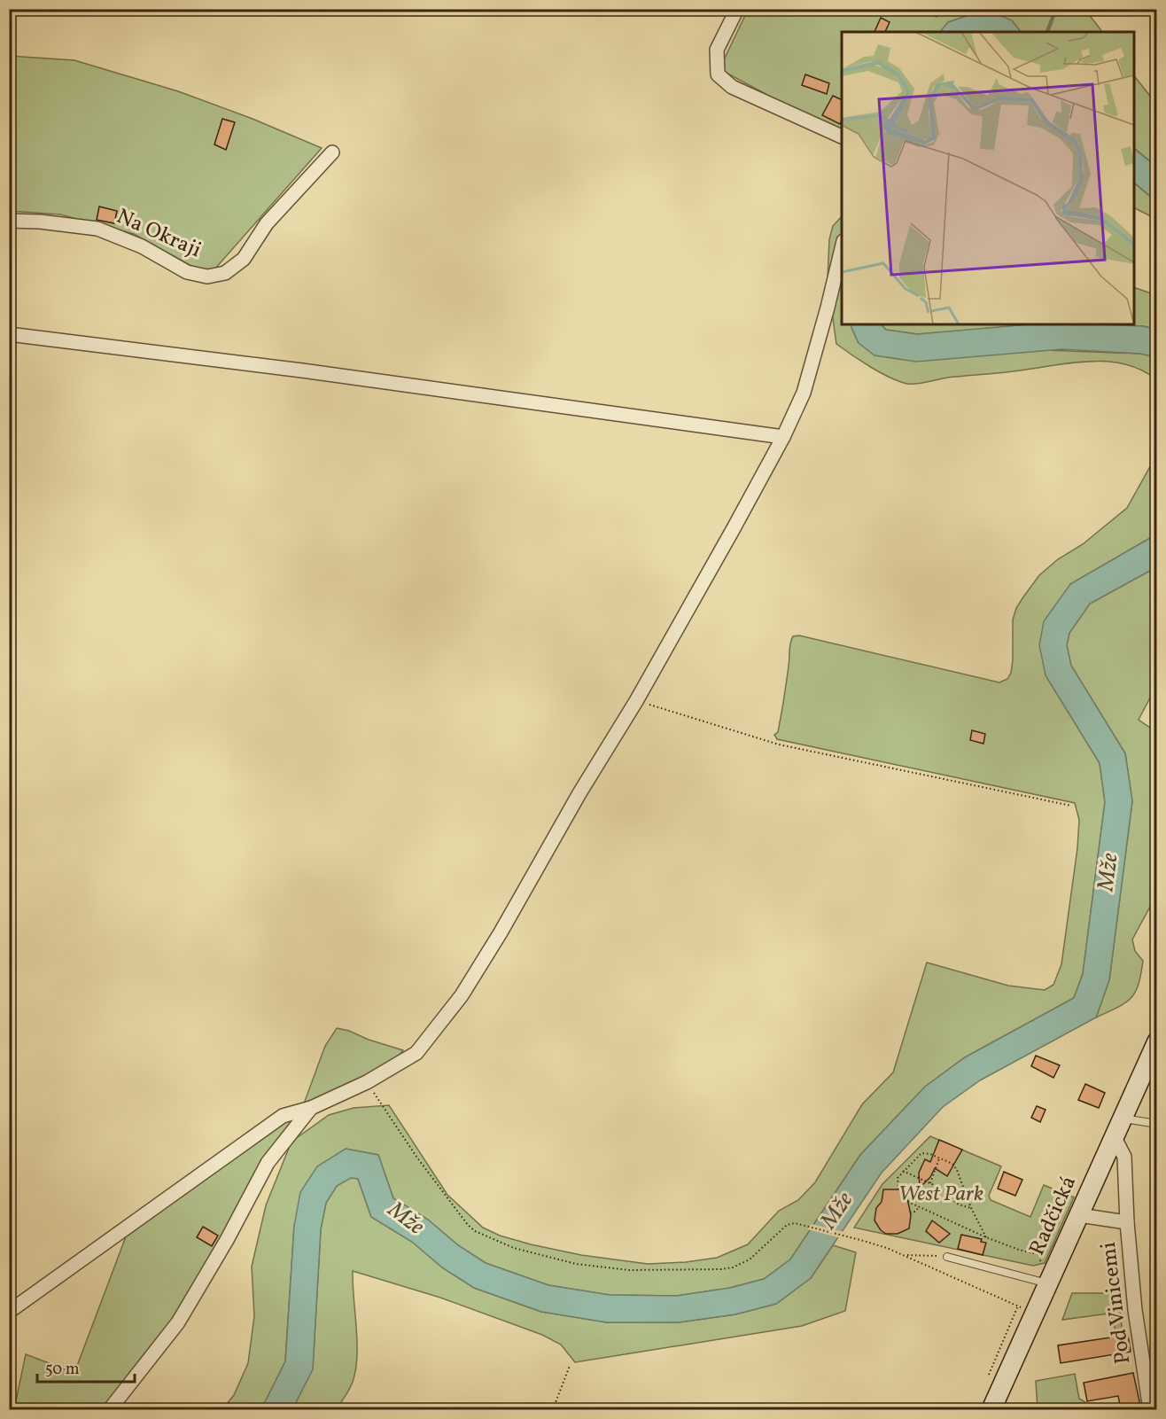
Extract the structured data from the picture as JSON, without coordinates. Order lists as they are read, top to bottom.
{
  "streets": {
    "street": ["Na Okraji", "Radčická", "Pod Vinicemi"]
  },
  "crossings": [
    ["Radčická", "Pod Vinicemi"]
  ],
  "water": ["Mže"],
  "parks": ["West Park"],
  "scale_bar": "50 m"
}
